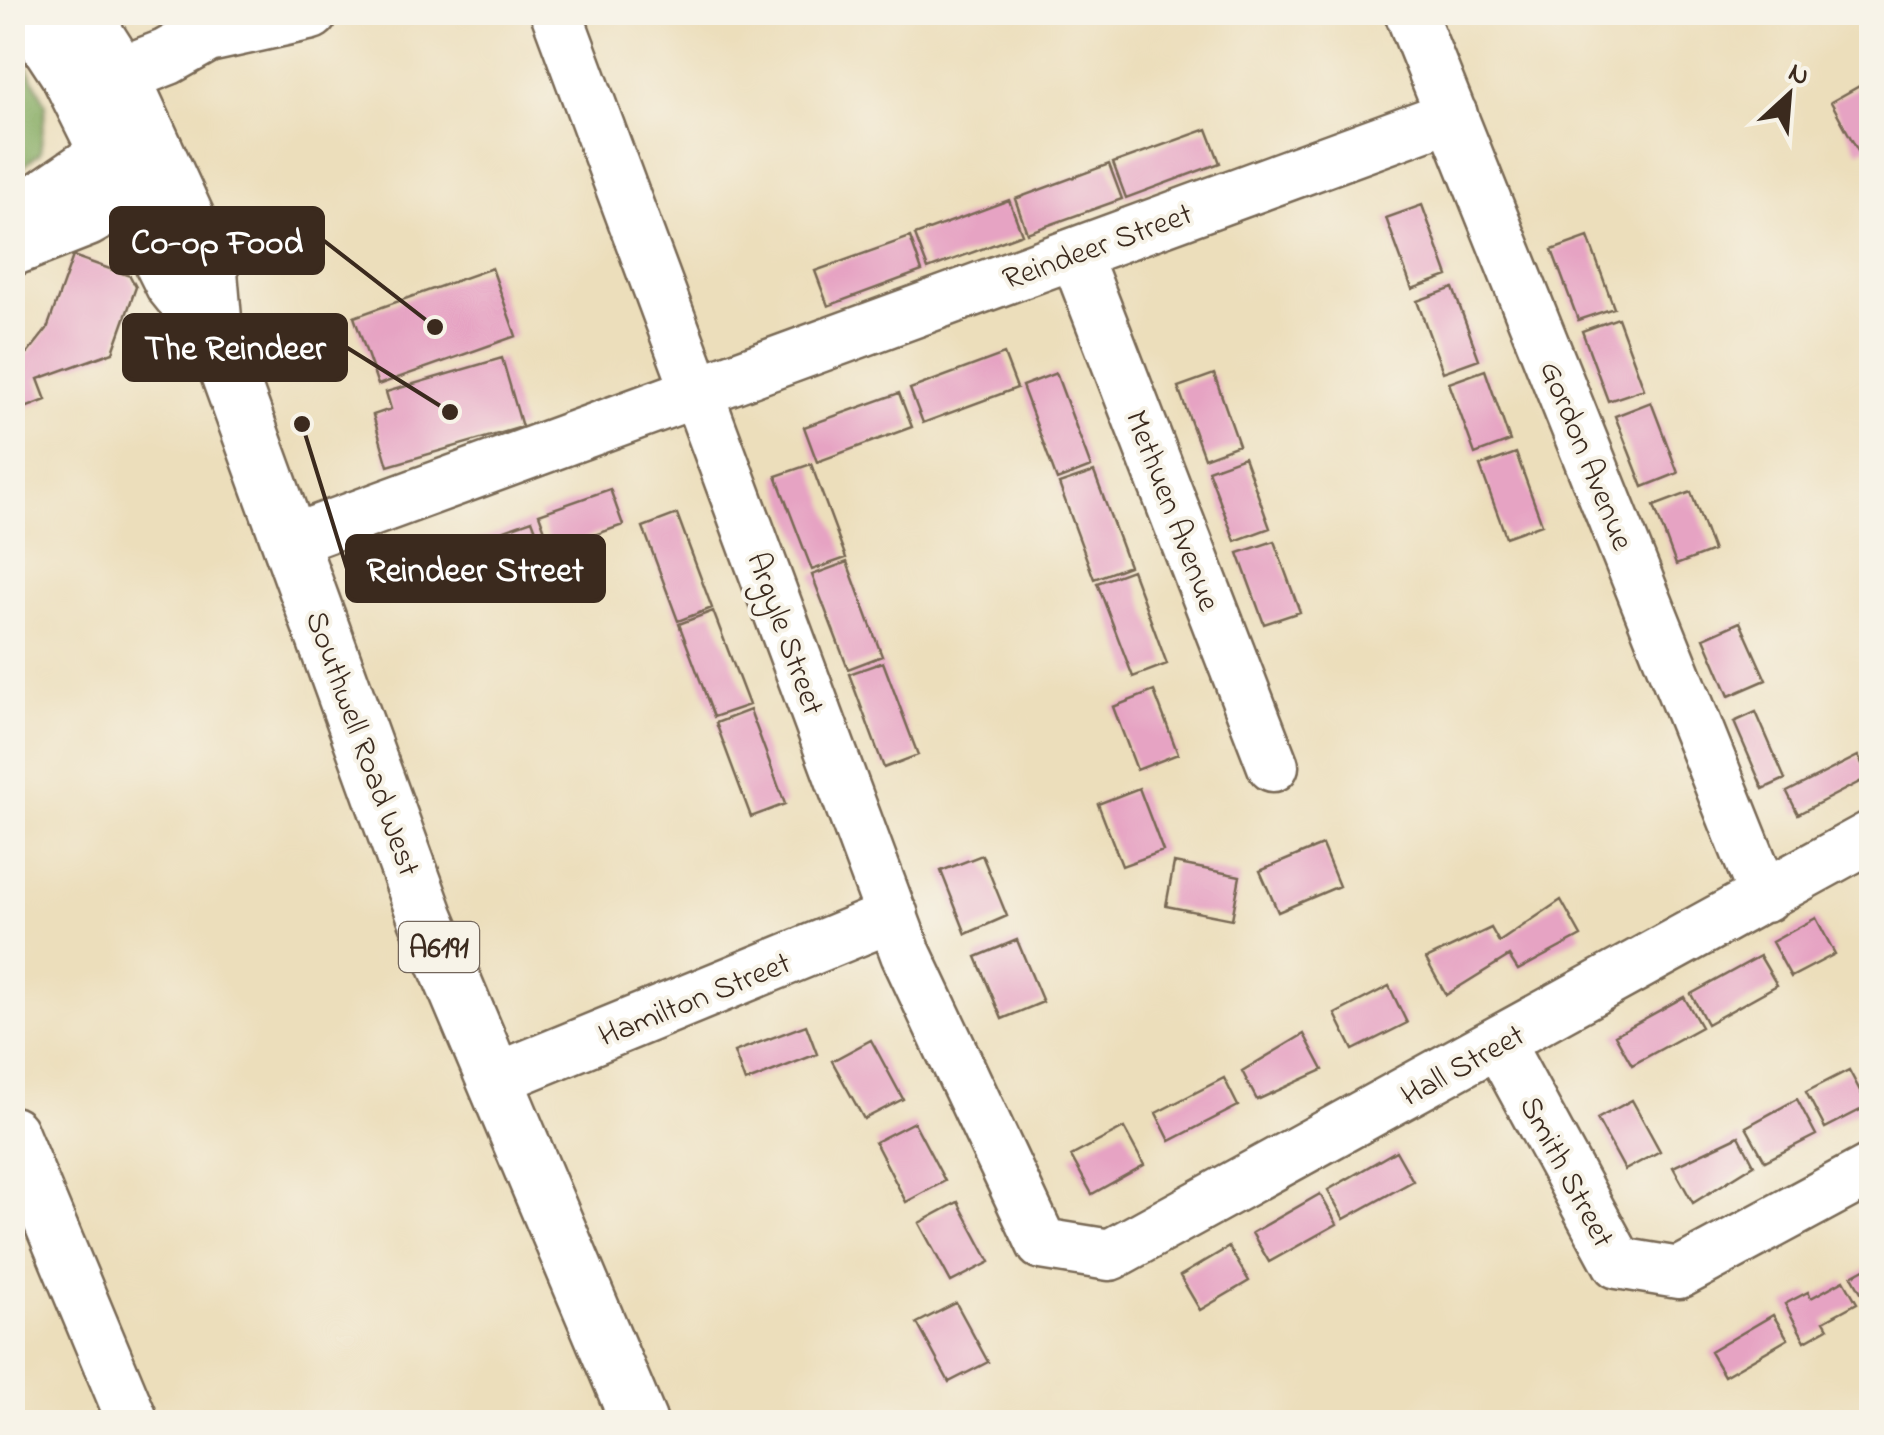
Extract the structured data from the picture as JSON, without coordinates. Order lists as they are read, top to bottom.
{
  "streets": {
    "main road": ["Southwell Road West", "A6191"],
    "street": [
      "Reindeer Street",
      "Gordon Avenue",
      "Methuen Avenue",
      "Argyle Street",
      "Hamilton Street",
      "Hall Street",
      "Smith Street"
    ]
  },
  "crossings": [
    ["Reindeer Street", "Gordon Avenue"],
    ["Reindeer Street", "Methuen Avenue"],
    ["Reindeer Street", "Argyle Street"],
    ["Reindeer Street", "Southwell Road West"],
    ["Gordon Avenue", "Hall Street"],
    ["Argyle Street", "Hamilton Street"],
    ["Argyle Street", "Hall Street"],
    ["Southwell Road West", "A6191"],
    ["Southwell Road West", "Hamilton Street"],
    ["Hall Street", "Smith Street"]
  ],
  "places": ["Co-op Food", "The Reindeer", "Reindeer Street"],
  "north": "top right"
}
